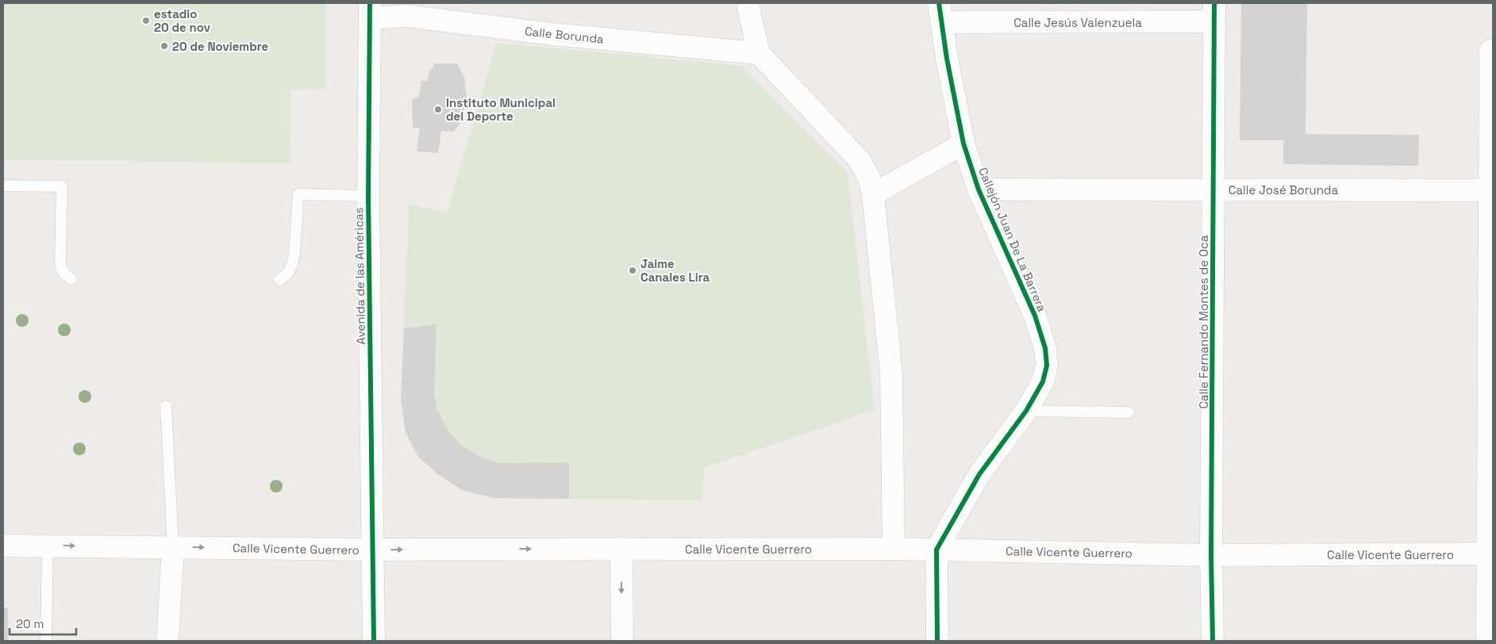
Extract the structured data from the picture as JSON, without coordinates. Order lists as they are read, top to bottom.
{
  "streets": {
    "street": [
      "Calle Jesús Valenzuela",
      "Calle Borunda",
      "Calle José Borunda",
      "Callejón Juan De La Barrera",
      "Avenida de las Américas",
      "Calle Fernando Montes de Oca",
      "Calle Vicente Guerrero"
    ]
  },
  "crossings": [
    ["Calle Jesús Valenzuela", "Callejón Juan De La Barrera"],
    ["Calle Jesús Valenzuela", "Calle Fernando Montes de Oca"],
    ["Calle Borunda", "Avenida de las Américas"],
    ["Calle José Borunda", "Callejón Juan De La Barrera"],
    ["Calle José Borunda", "Calle Fernando Montes de Oca"],
    ["Callejón Juan De La Barrera", "Calle Vicente Guerrero"],
    ["Avenida de las Américas", "Calle Vicente Guerrero"],
    ["Calle Fernando Montes de Oca", "Calle Vicente Guerrero"]
  ],
  "one_way": ["Calle Vicente Guerrero"],
  "places": [
    "estadio 20 de nov",
    "20 de Noviembre",
    "Instituto Municipal del Deporte",
    "Jaime Canales Lira"
  ],
  "scale_bar": "20 m"
}
